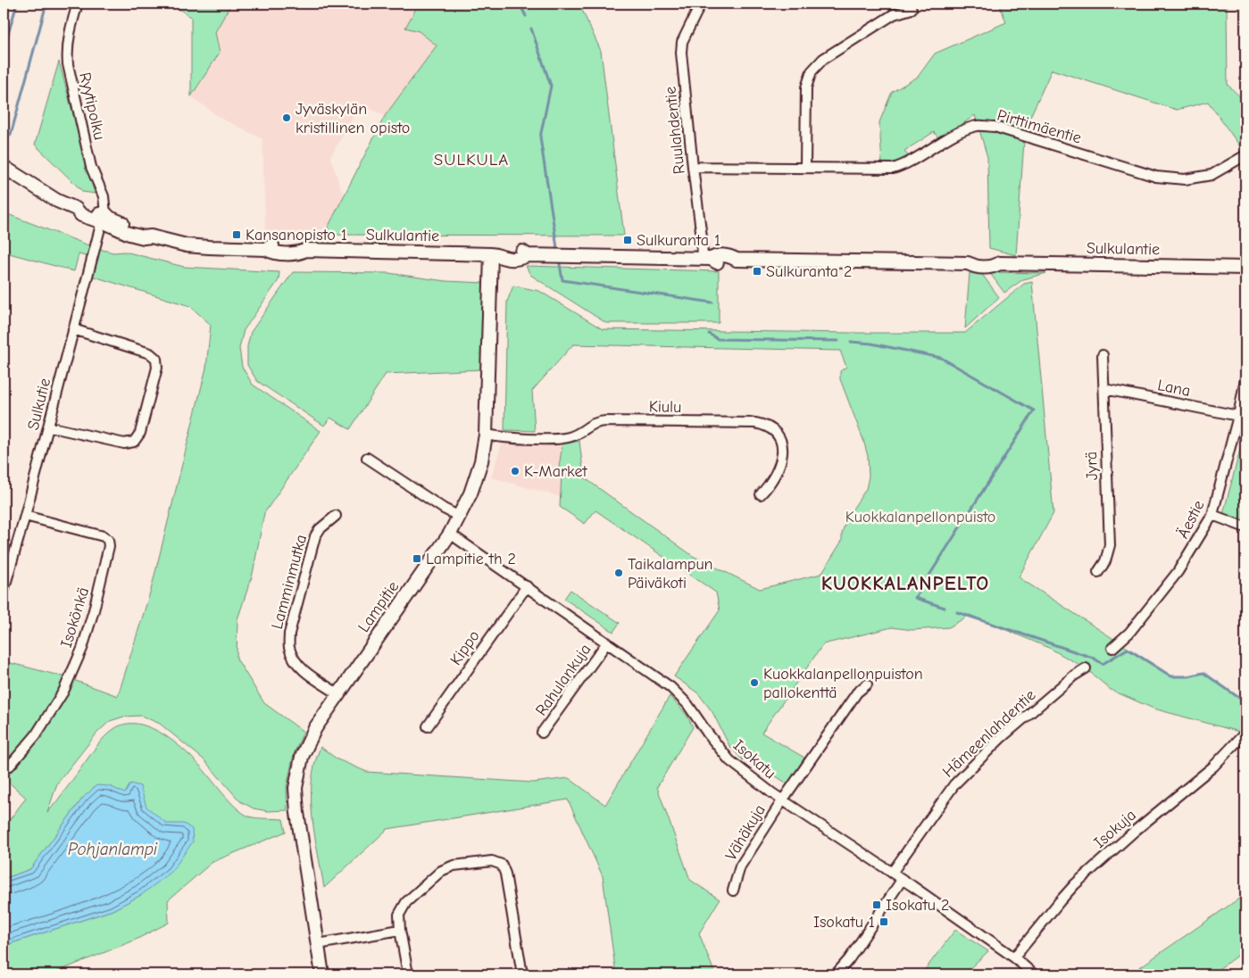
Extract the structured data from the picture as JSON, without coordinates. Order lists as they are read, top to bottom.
{
  "streets": {
    "main road": ["Sulkulantie", "Lampitie"],
    "street": [
      "Ryytipolku",
      "Pirttimäentie",
      "Ruulahdentie",
      "Lana",
      "Sulkutie",
      "Kiulu",
      "Jyrä",
      "Äestie",
      "Lamminmutka",
      "Isokönkä",
      "Kippo",
      "Rahulankuja",
      "Hämeenlahdentie",
      "Isokatu",
      "Isokuja",
      "Vähäkuja"
    ]
  },
  "crossings": [
    ["Ryytipolku", "Sulkulantie"],
    ["Ryytipolku", "Sulkutie"],
    ["Pirttimäentie", "Ruulahdentie"],
    ["Ruulahdentie", "Sulkulantie"],
    ["Sulkulantie", "Sulkutie"],
    ["Sulkulantie", "Lampitie"],
    ["Lana", "Jyrä"],
    ["Lana", "Äestie"],
    ["Sulkutie", "Isokönkä"],
    ["Kiulu", "Lampitie"],
    ["Lamminmutka", "Lampitie"],
    ["Lampitie", "Isokatu"],
    ["Kippo", "Isokatu"],
    ["Rahulankuja", "Isokatu"],
    ["Hämeenlahdentie", "Isokatu"],
    ["Isokatu", "Isokuja"],
    ["Isokatu", "Vähäkuja"]
  ],
  "districts": ["SULKULA", "KUOKKALANPELTO"],
  "water": ["Pohjanlampi"],
  "parks": ["Kuokkalanpellonpuisto"],
  "places": {
    "other": [
      "Jyväskylän kristillinen opisto",
      "K-Market",
      "Taikalampun Päiväkoti",
      "Kuokkalanpellonpuiston pallokenttä"
    ],
    "transit": [
      "Kansanopisto 1",
      "Sulkuranta 1",
      "Sulkuranta 2",
      "Lampitie th 2",
      "Isokatu 2",
      "Isokatu 1"
    ]
  }
}
